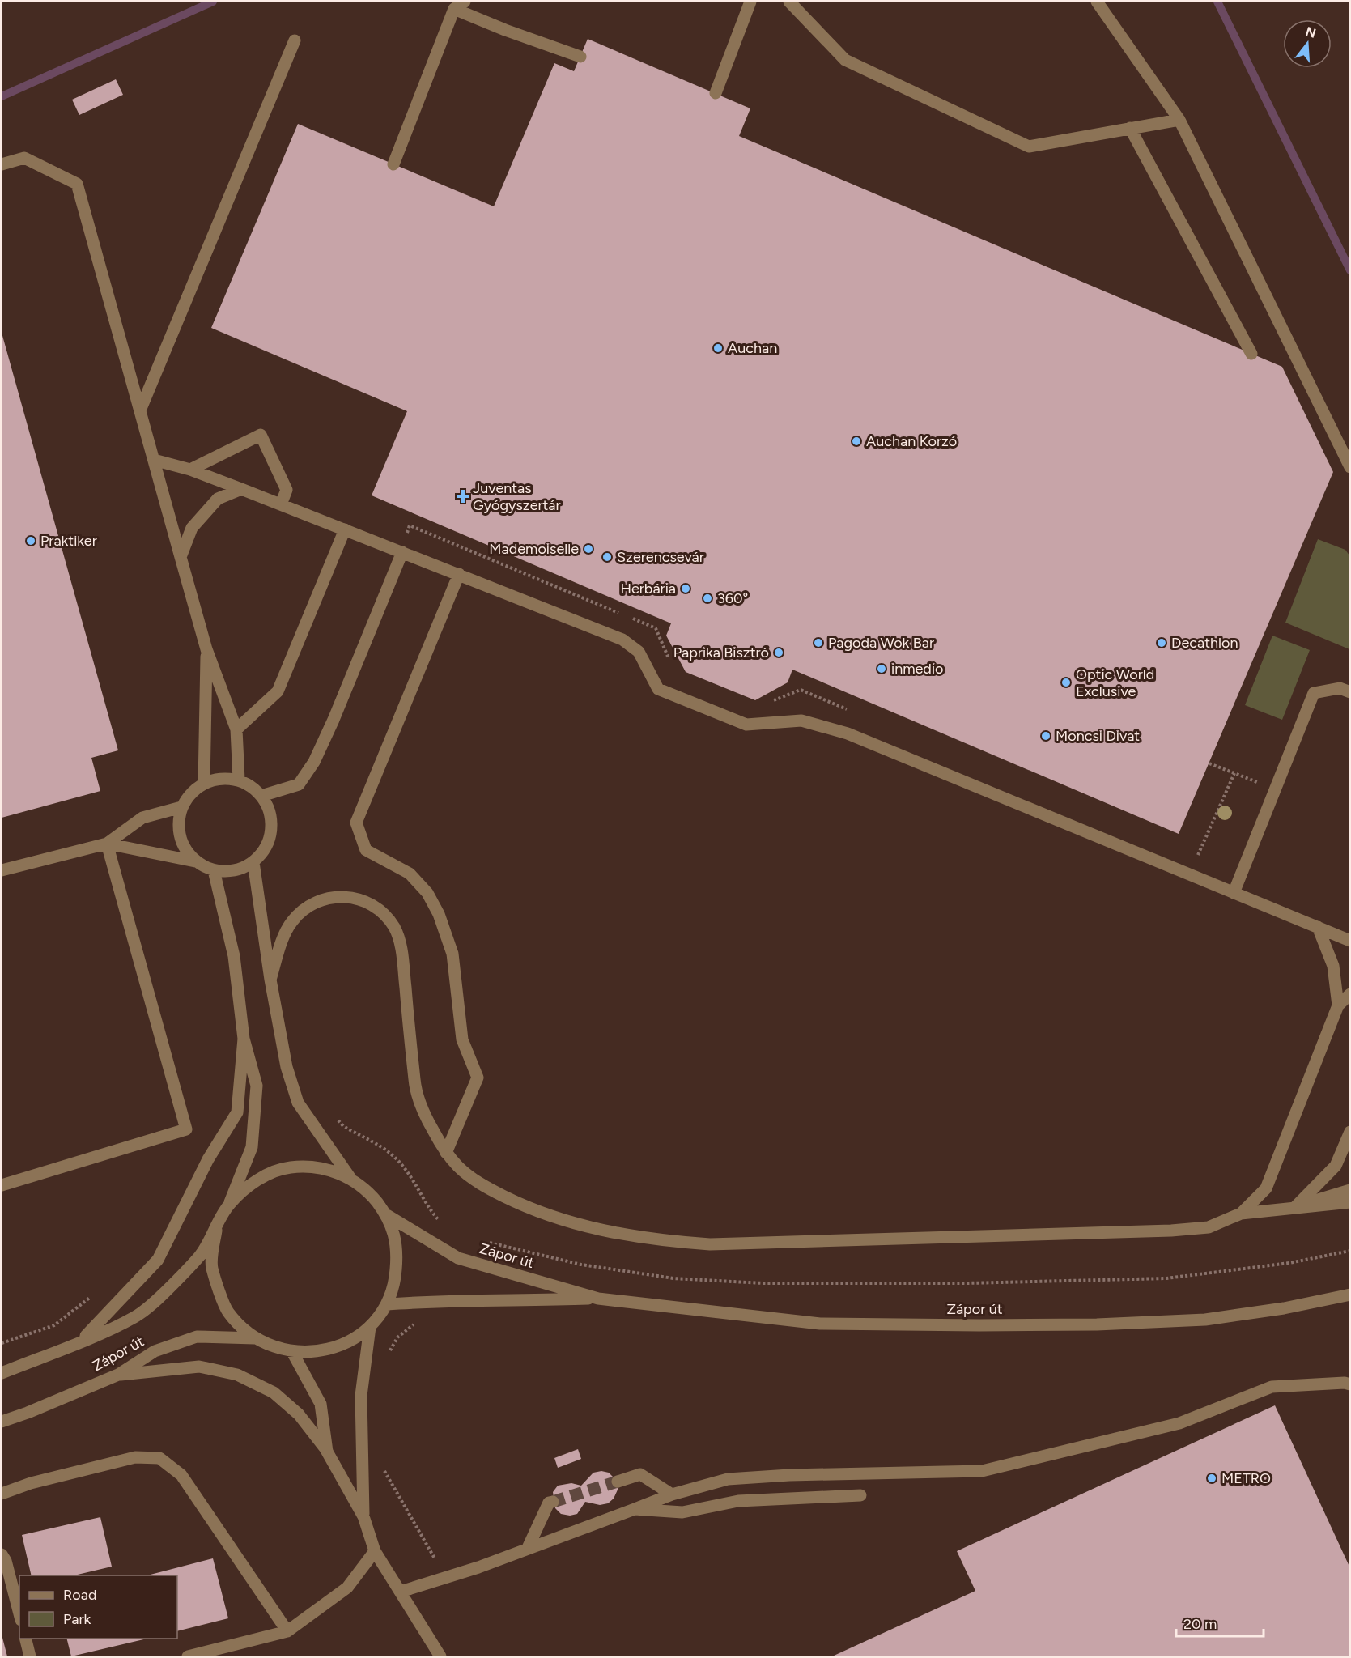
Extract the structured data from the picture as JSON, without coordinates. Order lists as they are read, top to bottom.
{
  "streets": {
    "street": ["Zápor út"]
  },
  "places": {
    "other": [
      "Auchan",
      "Auchan Korzó",
      "Praktiker",
      "Mademoiselle",
      "Szerencsevár",
      "Herbária",
      "360°",
      "Pagoda Wok Bar",
      "Decathlon",
      "Paprika Bisztró",
      "inmedio",
      "Optic World Exclusive",
      "Moncsi Divat",
      "METRO"
    ],
    "health": ["Juventas Gyógyszertár"]
  },
  "legend": ["Road", "Park"],
  "scale_bar": "20 m",
  "north": "top"
}
